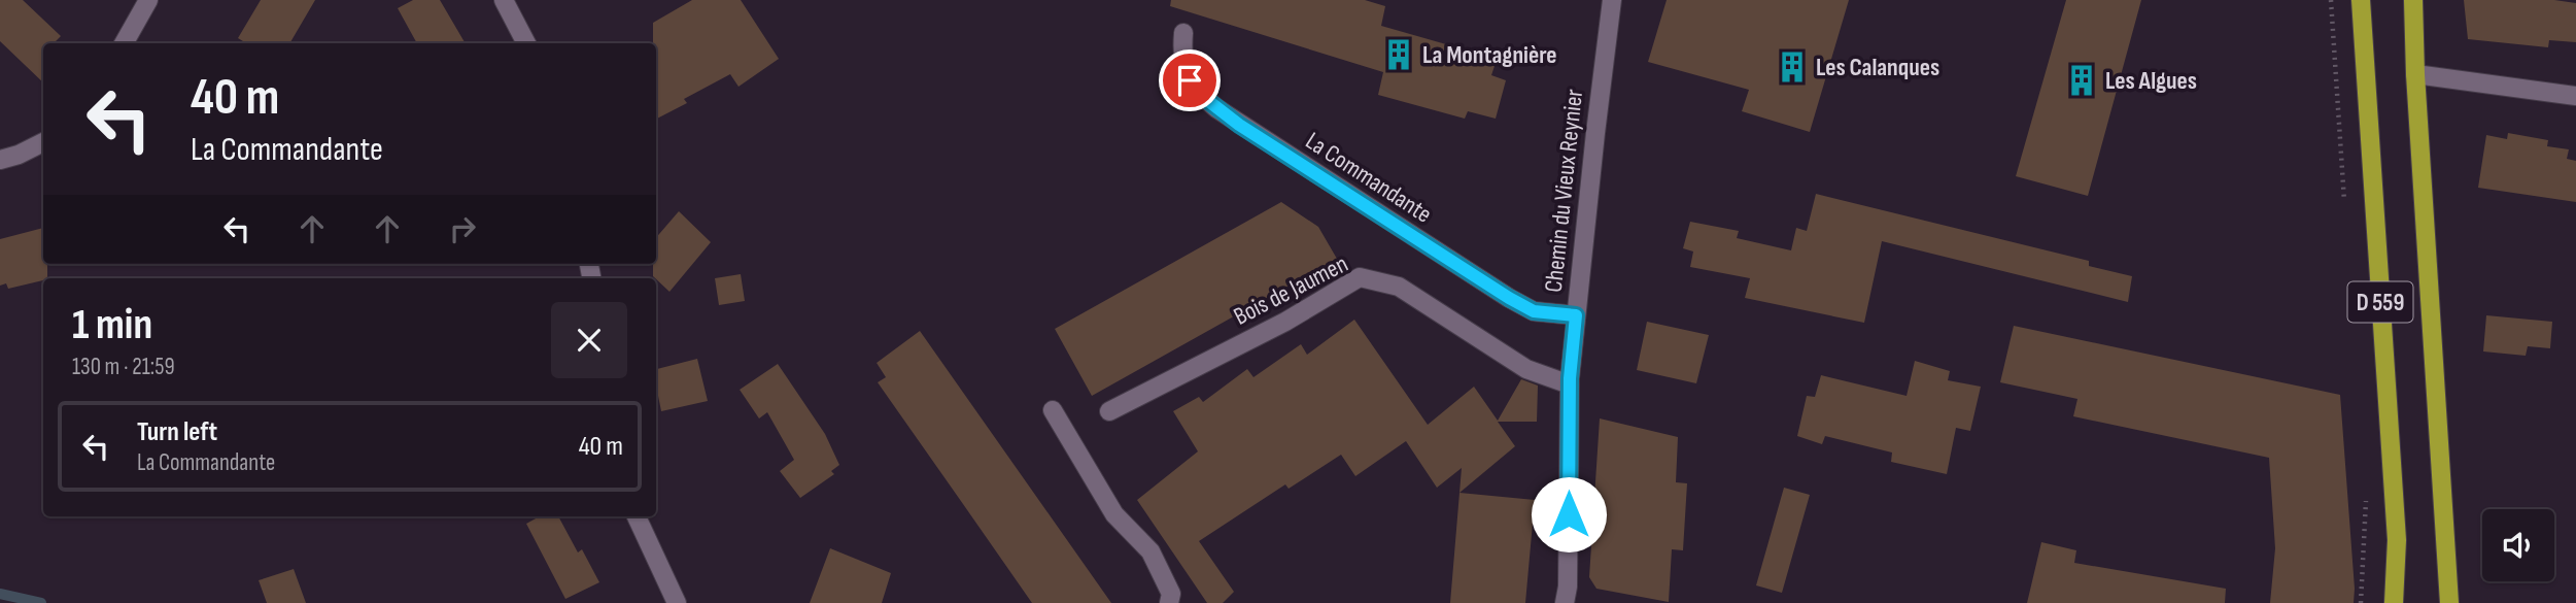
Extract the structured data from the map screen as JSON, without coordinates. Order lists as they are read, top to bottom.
{
  "streets": {
    "main road": ["D 559"],
    "street": ["La Commandante", "Chemin du Vieux Reynier", "Bois de Jaumen"]
  },
  "crossings": [
    ["La Commandante", "Chemin du Vieux Reynier"],
    ["Chemin du Vieux Reynier", "Bois de Jaumen"]
  ],
  "places": {
    "building": ["La Montagnière", "Les Calanques", "Les Algues"]
  },
  "page": {
    "turn": ["40 m", "La Commandante"],
    "heading": ["1 min", "130 m · 21:59"],
    "list": [
      {
        "name": "Turn left",
        "note": "La Commandante",
        "value": "40 m"
      }
    ]
  }
}
